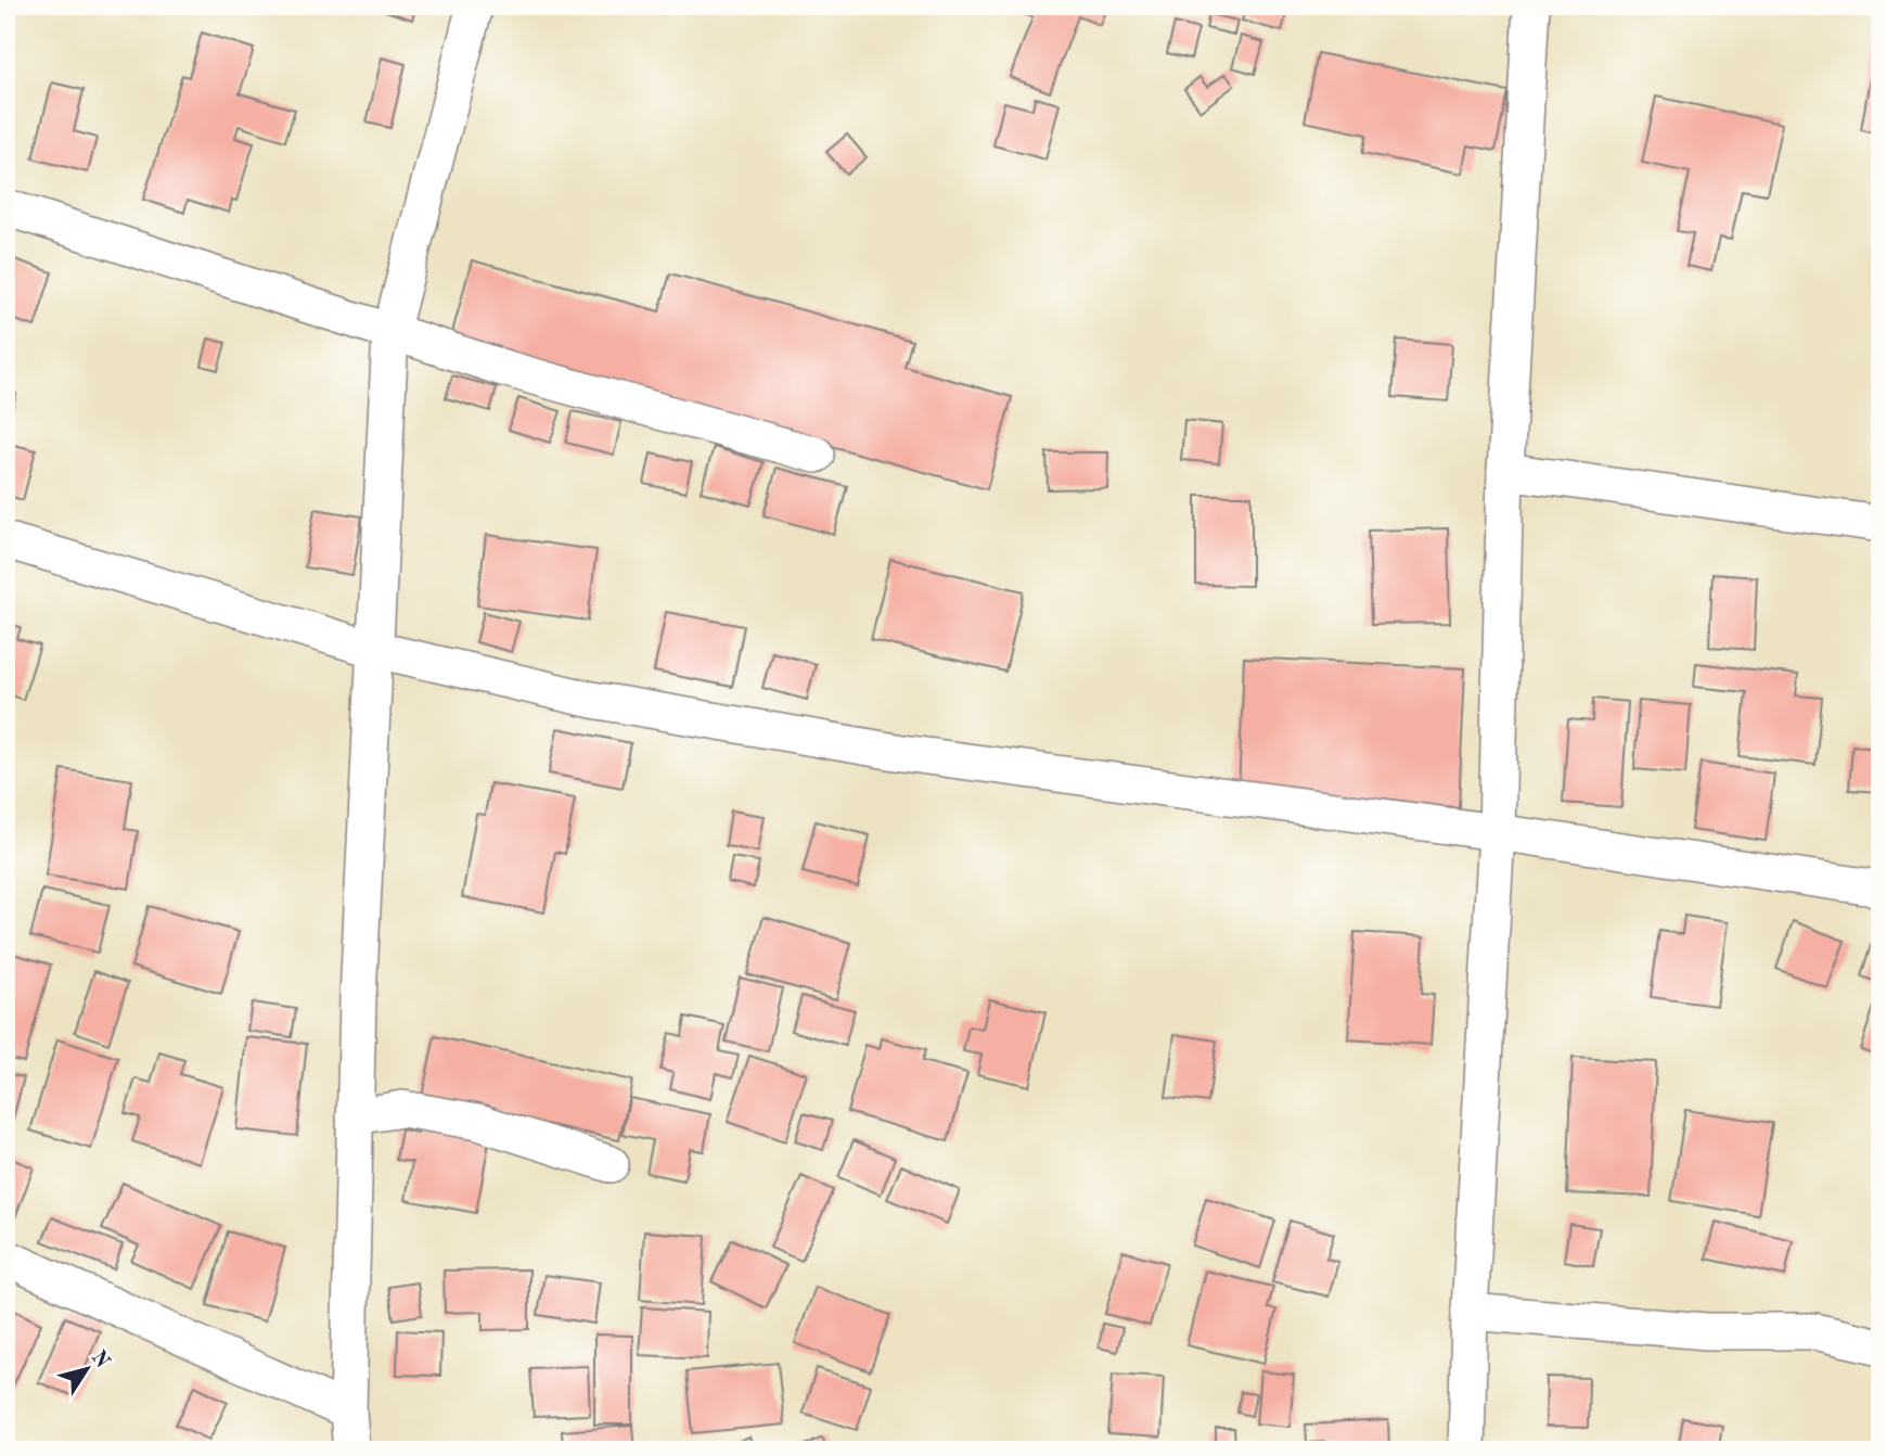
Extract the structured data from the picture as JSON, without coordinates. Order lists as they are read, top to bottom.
{
  "north": "top right"
}
